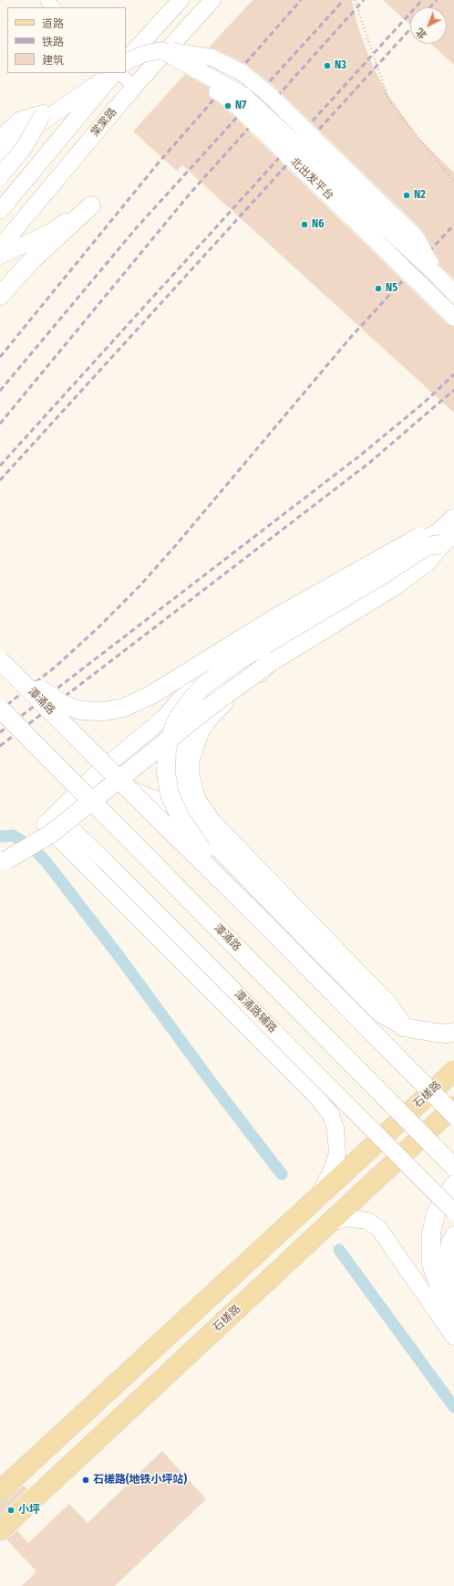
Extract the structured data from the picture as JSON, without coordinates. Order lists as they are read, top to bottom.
{
  "streets": {
    "main road": ["潭涌路", "石槎路"],
    "street": ["棠棠路", "北出发平台", "潭涌路辅路"]
  },
  "places": [
    "N3",
    "N7",
    "N2",
    "N6",
    "N5",
    "石槎路(地铁小坪站)",
    "小坪"
  ],
  "legend": ["道路", "铁路", "建筑"],
  "north": "bottom left"
}
